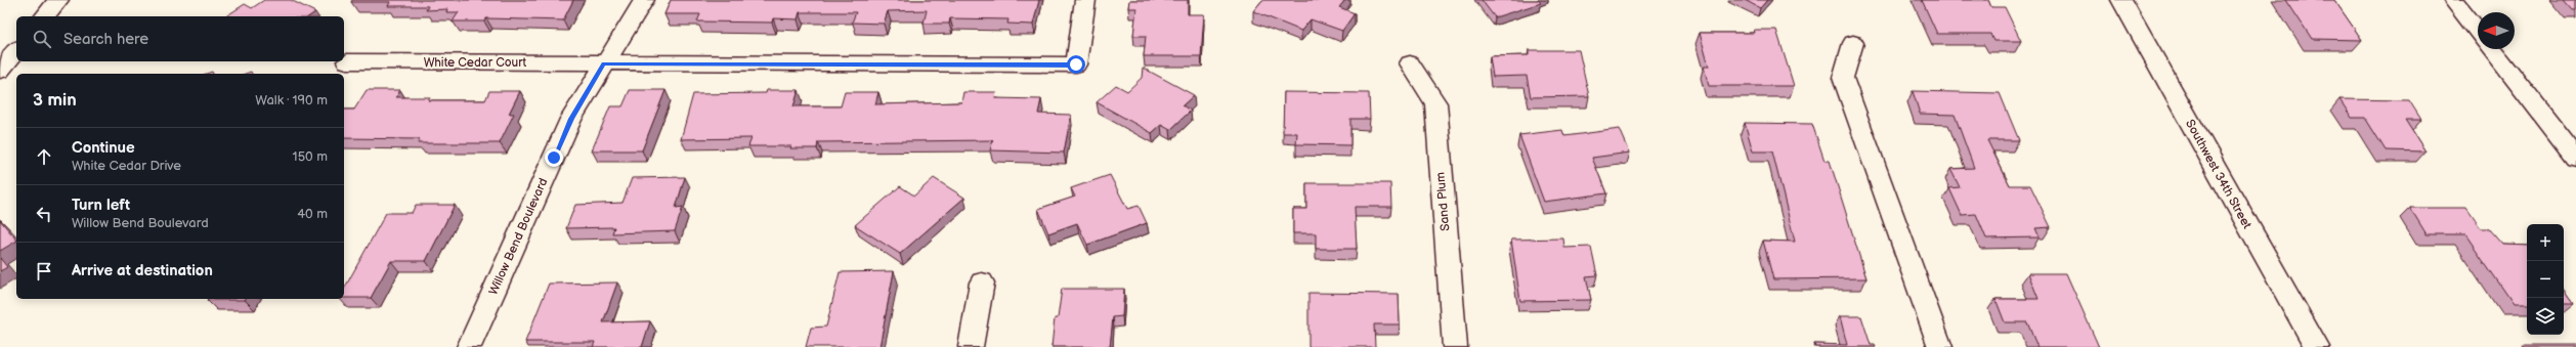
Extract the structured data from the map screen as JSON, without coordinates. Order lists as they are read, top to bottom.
{
  "streets": {
    "street": [
      "White Cedar Court",
      "Southwest 34th Street",
      "Sand Plum",
      "Willow Bend Boulevard"
    ]
  },
  "crossings": [
    ["White Cedar Court", "Willow Bend Boulevard"]
  ],
  "north": "left",
  "page": {
    "search": "Search here",
    "heading": ["3 min", "Walk · 190 m"],
    "list": [
      ["Continue", "White Cedar Drive", "150 m"],
      ["Turn left", "Willow Bend Boulevard", "40 m"],
      "Arrive at destination"
    ],
    "map_buttons": ["+", "−"]
  }
}
